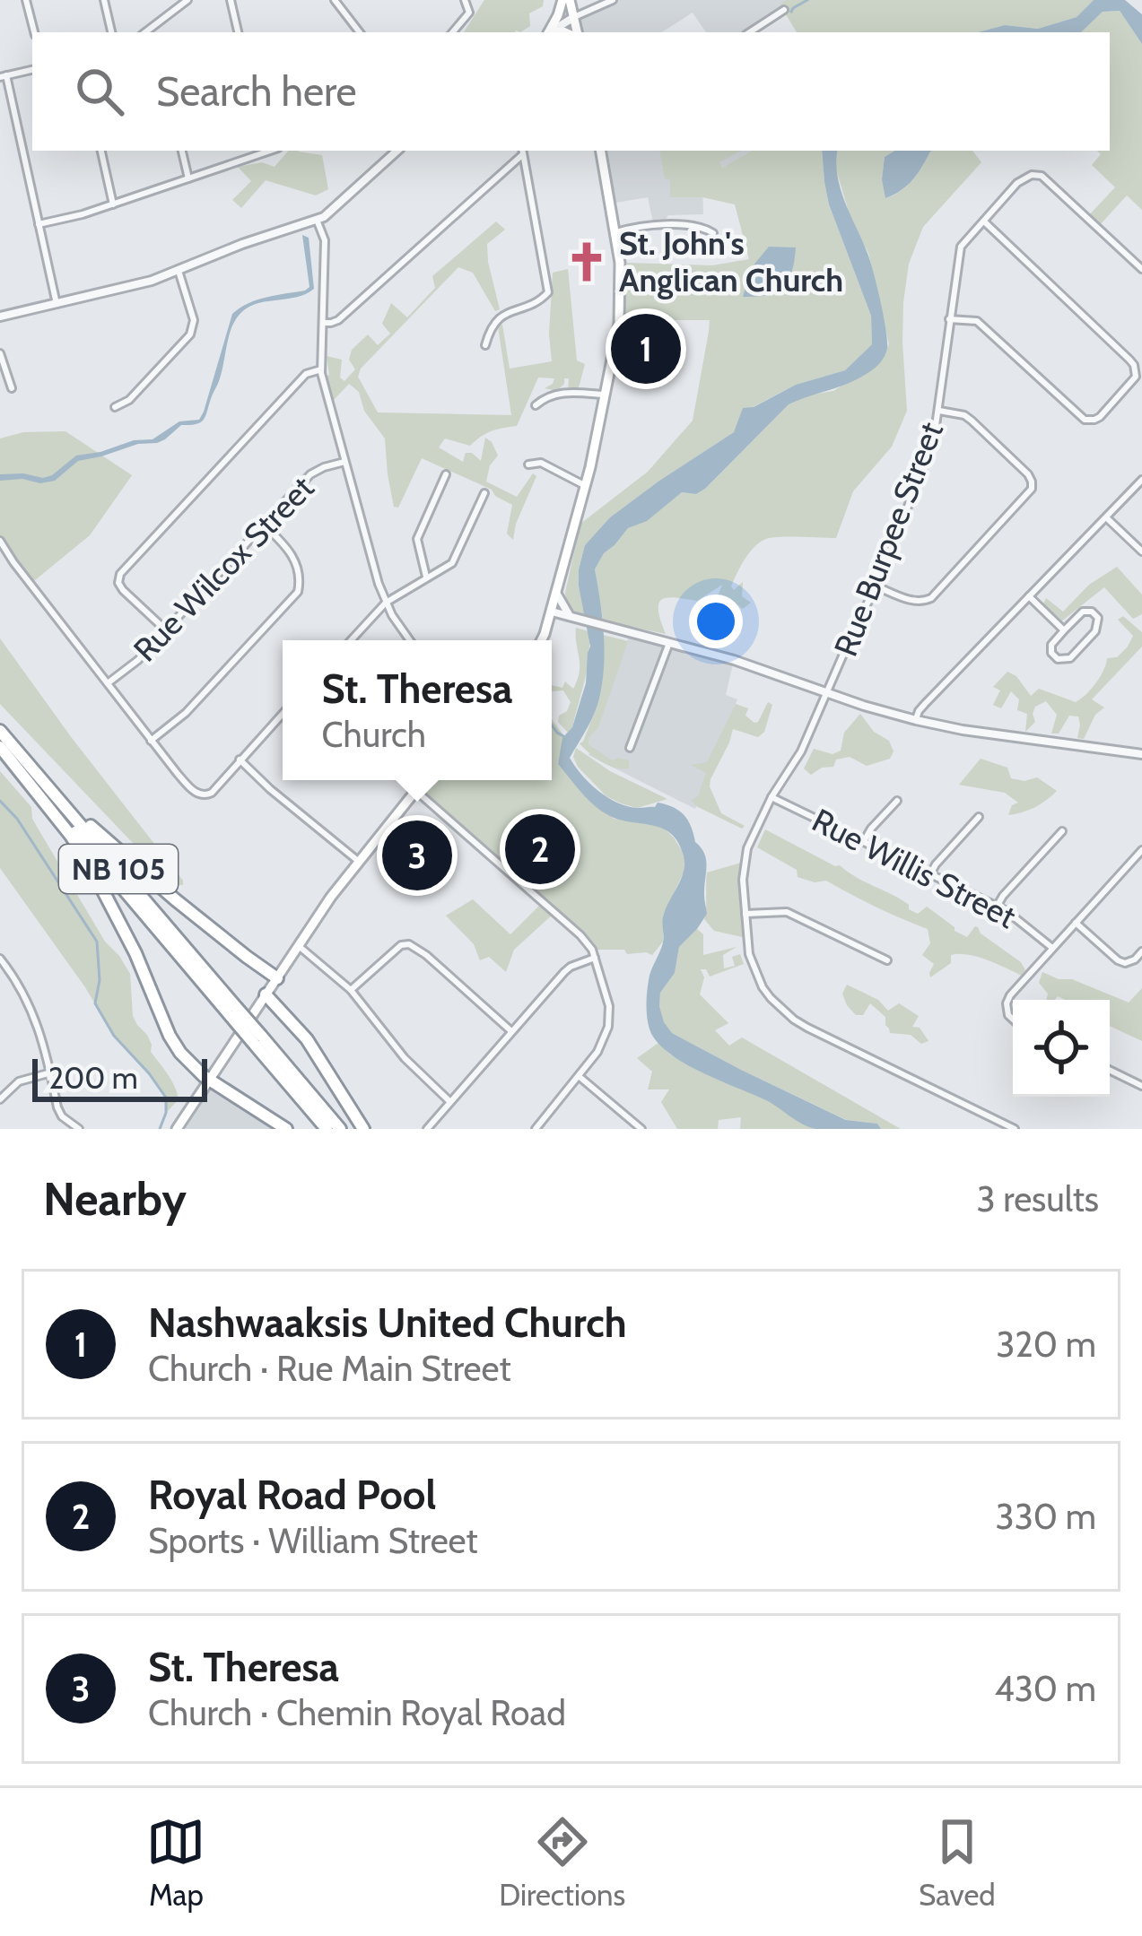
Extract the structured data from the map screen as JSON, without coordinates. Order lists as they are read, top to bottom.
{
  "streets": {
    "highway": ["NB 105"],
    "street": ["Rue Burpee Street", "Rue Wilcox Street", "Rue Willis Street"]
  },
  "crossings": [
    ["Rue Burpee Street", "Rue Willis Street"]
  ],
  "places": {
    "church": ["St. John's Anglican Church"]
  },
  "scale_bar": "200 m",
  "page": {
    "search": "Search here",
    "pins": ["1", "2", "3"],
    "popup": ["St. Theresa", "Church"],
    "scale": "200 m",
    "heading": ["Nearby", "3 results"],
    "list": [
      {
        "mark": "1",
        "name": "Nashwaaksis United Church",
        "note": "Church · Rue Main Street",
        "value": "320 m"
      },
      {
        "mark": "2",
        "name": "Royal Road Pool",
        "note": "Sports · William Street",
        "value": "330 m"
      },
      {
        "mark": "3",
        "name": "St. Theresa",
        "note": "Church · Chemin Royal Road",
        "value": "430 m"
      }
    ],
    "nav": ["Map", "Directions", "Saved"]
  }
}
